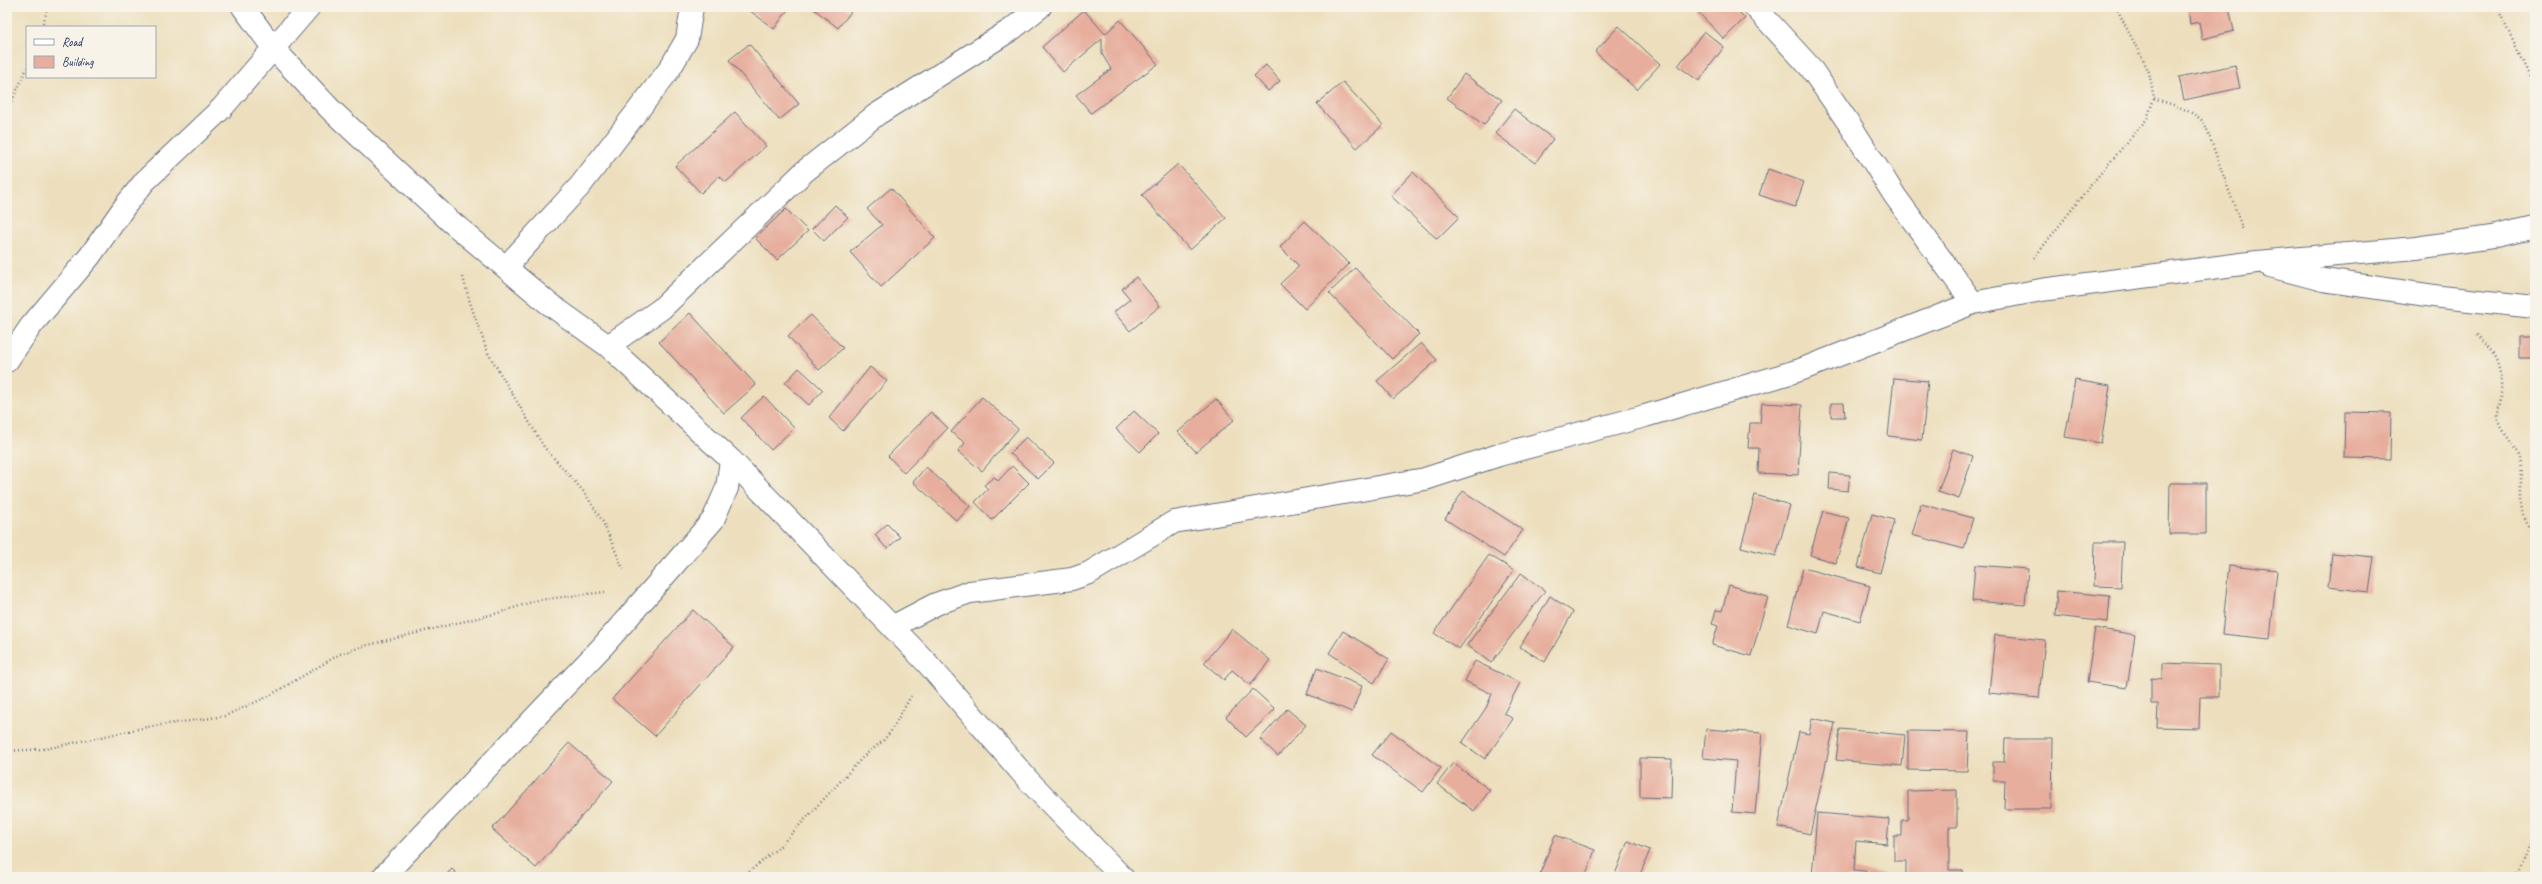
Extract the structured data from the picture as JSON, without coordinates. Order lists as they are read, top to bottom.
{
  "legend": ["Road", "Building"]
}
